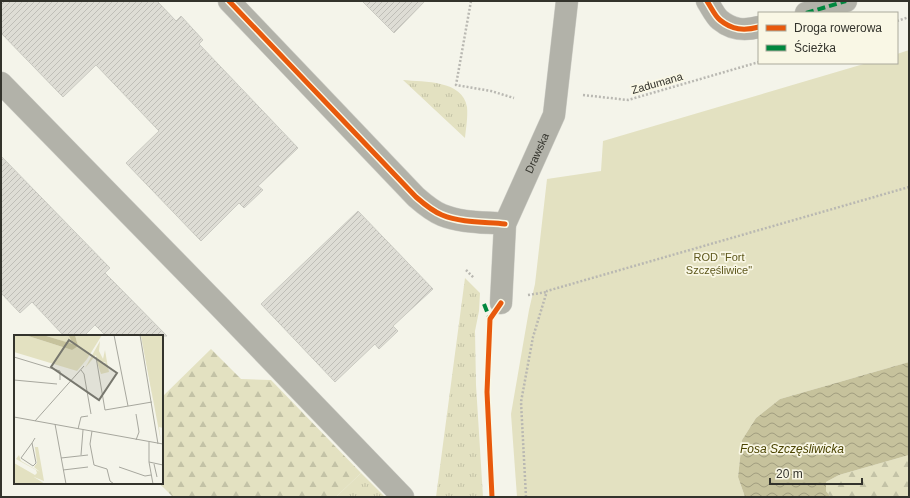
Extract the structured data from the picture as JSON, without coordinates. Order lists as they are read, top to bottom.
{
  "streets": {
    "street": ["Drawska"],
    "path": ["Zadumana"]
  },
  "crossings": [
    ["Zadumana", "Drawska"]
  ],
  "water": ["Fosa Szczęśliwicka"],
  "parks": ["ROD \"Fort Szczęśliwice\""],
  "legend": ["Droga rowerowa", "Ścieżka"],
  "scale_bar": "20 m"
}
